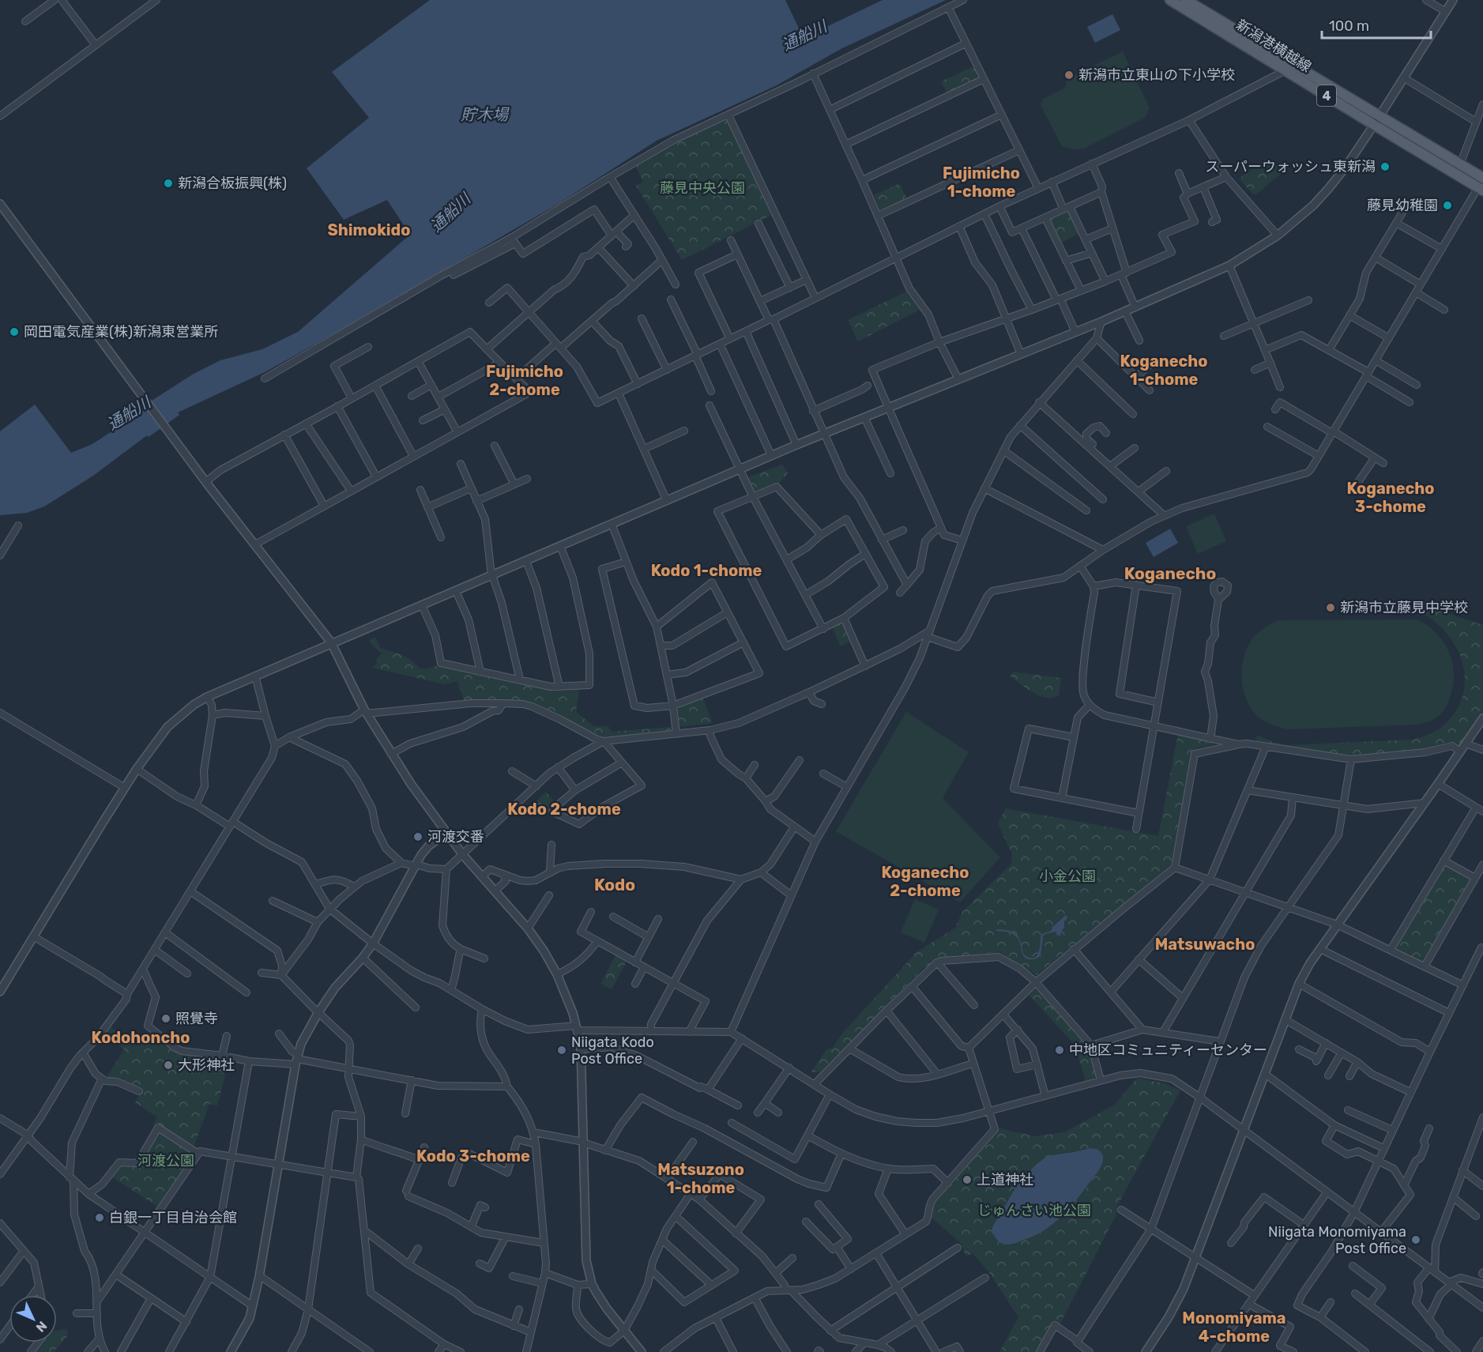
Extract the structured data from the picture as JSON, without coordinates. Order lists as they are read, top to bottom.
{
  "streets": {
    "main road": ["新潟港横越線", "4"]
  },
  "districts": [
    "Fujimicho 1-chome",
    "Shimokido",
    "Koganecho 1-chome",
    "Fujimicho 2-chome",
    "Koganecho 3-chome",
    "Kodo 1-chome",
    "Koganecho",
    "Kodo 2-chome",
    "Koganecho 2-chome",
    "Kodo",
    "Matsuwacho",
    "Kodohoncho",
    "Kodo 3-chome",
    "Matsuzono 1-chome",
    "Monomiyama 4-chome"
  ],
  "water": ["通船川", "貯木場"],
  "parks": [
    "藤見中央公園",
    "小金公園",
    "河渡公園",
    "じゅんさい池公園"
  ],
  "places": [
    "新潟市立東山の下小学校",
    "スーパーウォッシュ東新潟",
    "新潟合板振興(株)",
    "藤見幼稚園",
    "岡田電気産業(株)新潟東営業所",
    "新潟市立藤見中学校",
    "河渡交番",
    "照覺寺",
    "Niigata Kodo Post Office",
    "中地区コミュニティーセンター",
    "大形神社",
    "上道神社",
    "白銀一丁目自治会館",
    "Niigata Monomiyama Post Office"
  ],
  "scale_bar": "100 m",
  "north": "bottom right"
}
